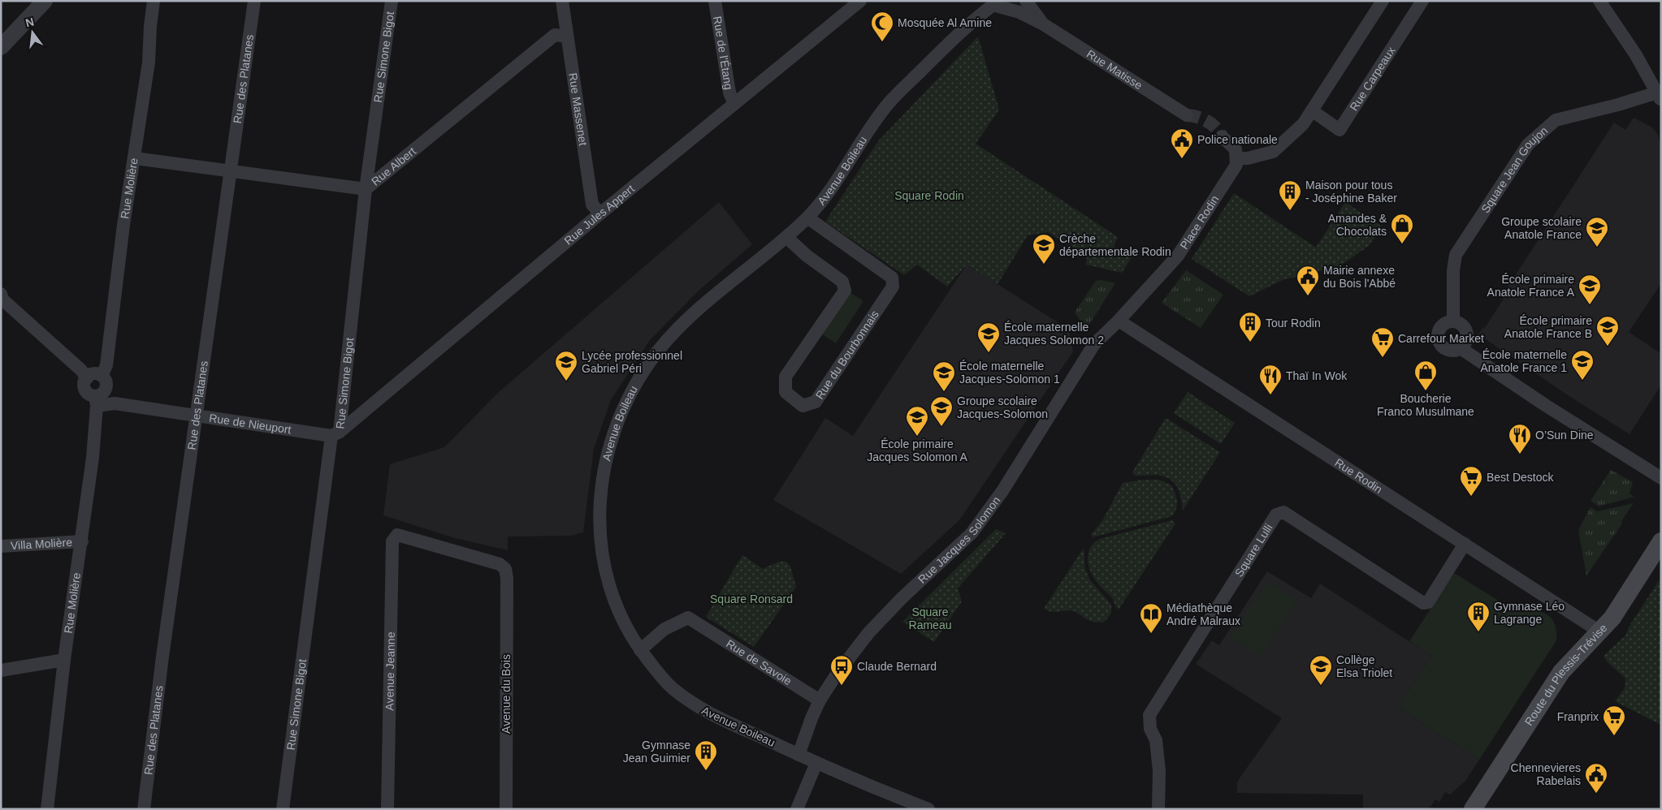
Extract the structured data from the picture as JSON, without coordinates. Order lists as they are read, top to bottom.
{
  "streets": {
    "main road": ["Route du Plessis-Trévise"],
    "street": [
      "Rue de l'Étang",
      "Rue Simone Bigot",
      "Rue Matisse",
      "Rue des Platanes",
      "Rue Carpeaux",
      "Rue Massenet",
      "Rue Albert",
      "Avenue Boileau",
      "Square Jean Goujon",
      "Rue Molière",
      "Rue Jules Appert",
      "Place Rodin",
      "Rue du Bourbonnais",
      "Rue de Nieuport",
      "Rue Rodin",
      "Rue Jacques Solomon",
      "Villa Molière",
      "Square Lulli",
      "Rue de Savoie",
      "Avenue Jeanne",
      "Avenue du Bois"
    ]
  },
  "crossings": [
    ["Rue de l'Étang", "Rue Jules Appert"],
    ["Rue Simone Bigot", "Rue Albert"],
    ["Rue Simone Bigot", "Rue Jules Appert"],
    ["Rue Simone Bigot", "Rue de Nieuport"],
    ["Rue Matisse", "Avenue Boileau"],
    ["Rue des Platanes", "Rue Albert"],
    ["Rue des Platanes", "Rue de Nieuport"],
    ["Rue Massenet", "Rue Albert"],
    ["Rue Massenet", "Rue Jules Appert"],
    ["Rue Albert", "Rue Molière"],
    ["Avenue Boileau", "Rue du Bourbonnais"],
    ["Avenue Boileau", "Rue Jacques Solomon"],
    ["Avenue Boileau", "Rue de Savoie"],
    ["Rue Molière", "Rue de Nieuport"],
    ["Rue Molière", "Villa Molière"],
    ["Rue Jules Appert", "Rue de Nieuport"],
    ["Place Rodin", "Rue Rodin"],
    ["Place Rodin", "Rue Jacques Solomon"],
    ["Rue Rodin", "Rue Jacques Solomon"],
    ["Rue Rodin", "Square Lulli"],
    ["Rue Rodin", "Route du Plessis-Trévise"],
    ["Rue Jacques Solomon", "Rue de Savoie"],
    ["Avenue Jeanne", "Avenue du Bois"]
  ],
  "parks": ["Square Rodin", "Square Ronsard", "Square Rameau"],
  "places": {
    "mosque": ["Mosquée Al Amine"],
    "public building": ["Police nationale", "Mairie annexe du Bois l'Abbé", "Chennevieres Rabelais"],
    "building": [
      "Maison pour tous - Joséphine Baker",
      "Tour Rodin",
      "Gymnase Léo Lagrange",
      "Gymnase Jean Guimier"
    ],
    "shop": ["Amandes & Chocolats", "Boucherie Franco Musulmane"],
    "school or university": [
      "Groupe scolaire Anatole France",
      "Crèche départementale Rodin",
      "École primaire Anatole France A",
      "École primaire Anatole France B",
      "École maternelle Jacques Solomon 2",
      "École maternelle Anatole France 1",
      "Lycée professionnel Gabriel Péri",
      "École maternelle Jacques-Solomon 1",
      "Groupe scolaire Jacques-Solomon",
      "École primaire Jacques Solomon A",
      "Collège Elsa Triolet"
    ],
    "supermarket": ["Carrefour Market", "Best Destock", "Franprix"],
    "restaurant": ["Thaï In Wok", "O’Sun Dine"],
    "library": ["Médiathèque André Malraux"],
    "bus stop": ["Claude Bernard"]
  },
  "north": "top"
}
